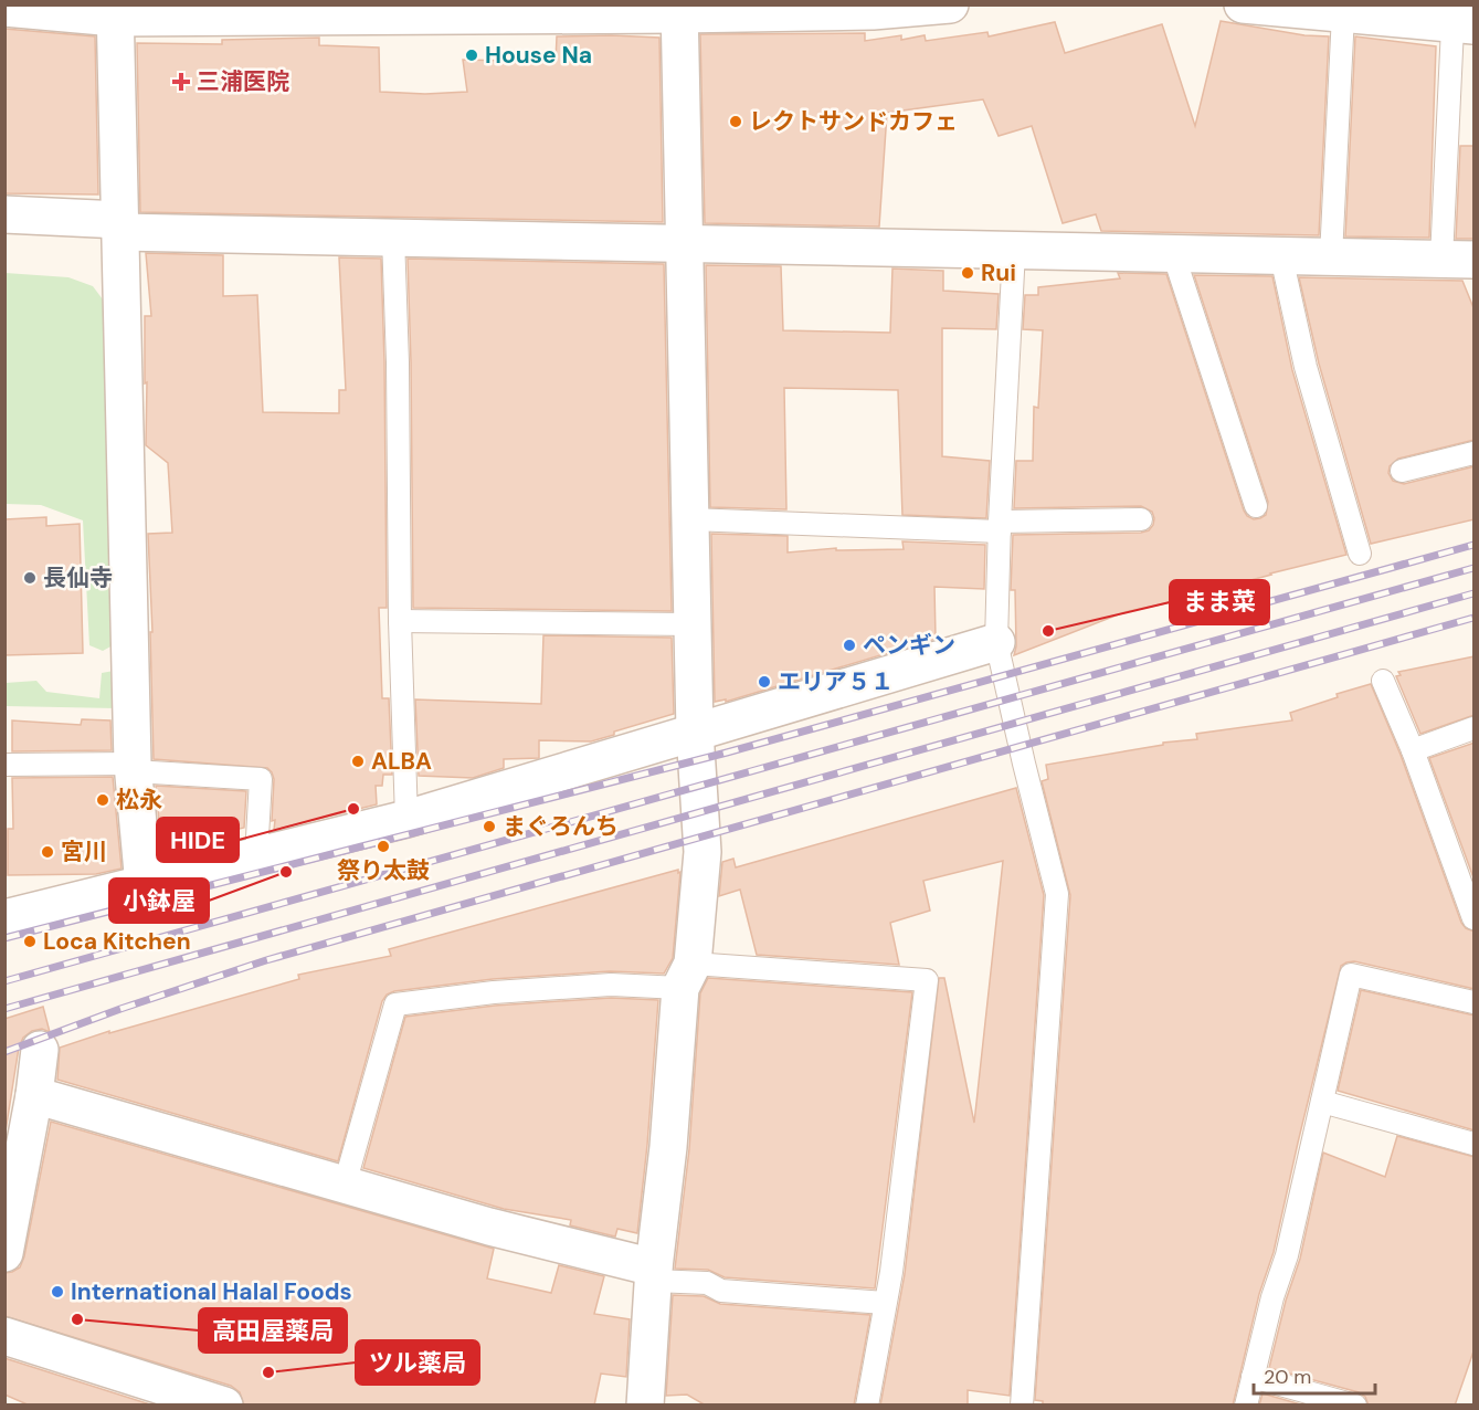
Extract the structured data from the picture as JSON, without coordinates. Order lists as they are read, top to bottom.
{
  "places": {
    "other": [
      "House Na",
      "レクトサンドカフェ",
      "Rui",
      "長仙寺",
      "まま菜",
      "ペンギン",
      "エリア５１",
      "ALBA",
      "松永",
      "HIDE",
      "まぐろんち",
      "祭り太鼓",
      "宮川",
      "小鉢屋",
      "Loca Kitchen",
      "International Halal Foods",
      "高田屋薬局",
      "ツル薬局"
    ],
    "health": ["三浦医院"]
  },
  "scale_bar": "20 m"
}
